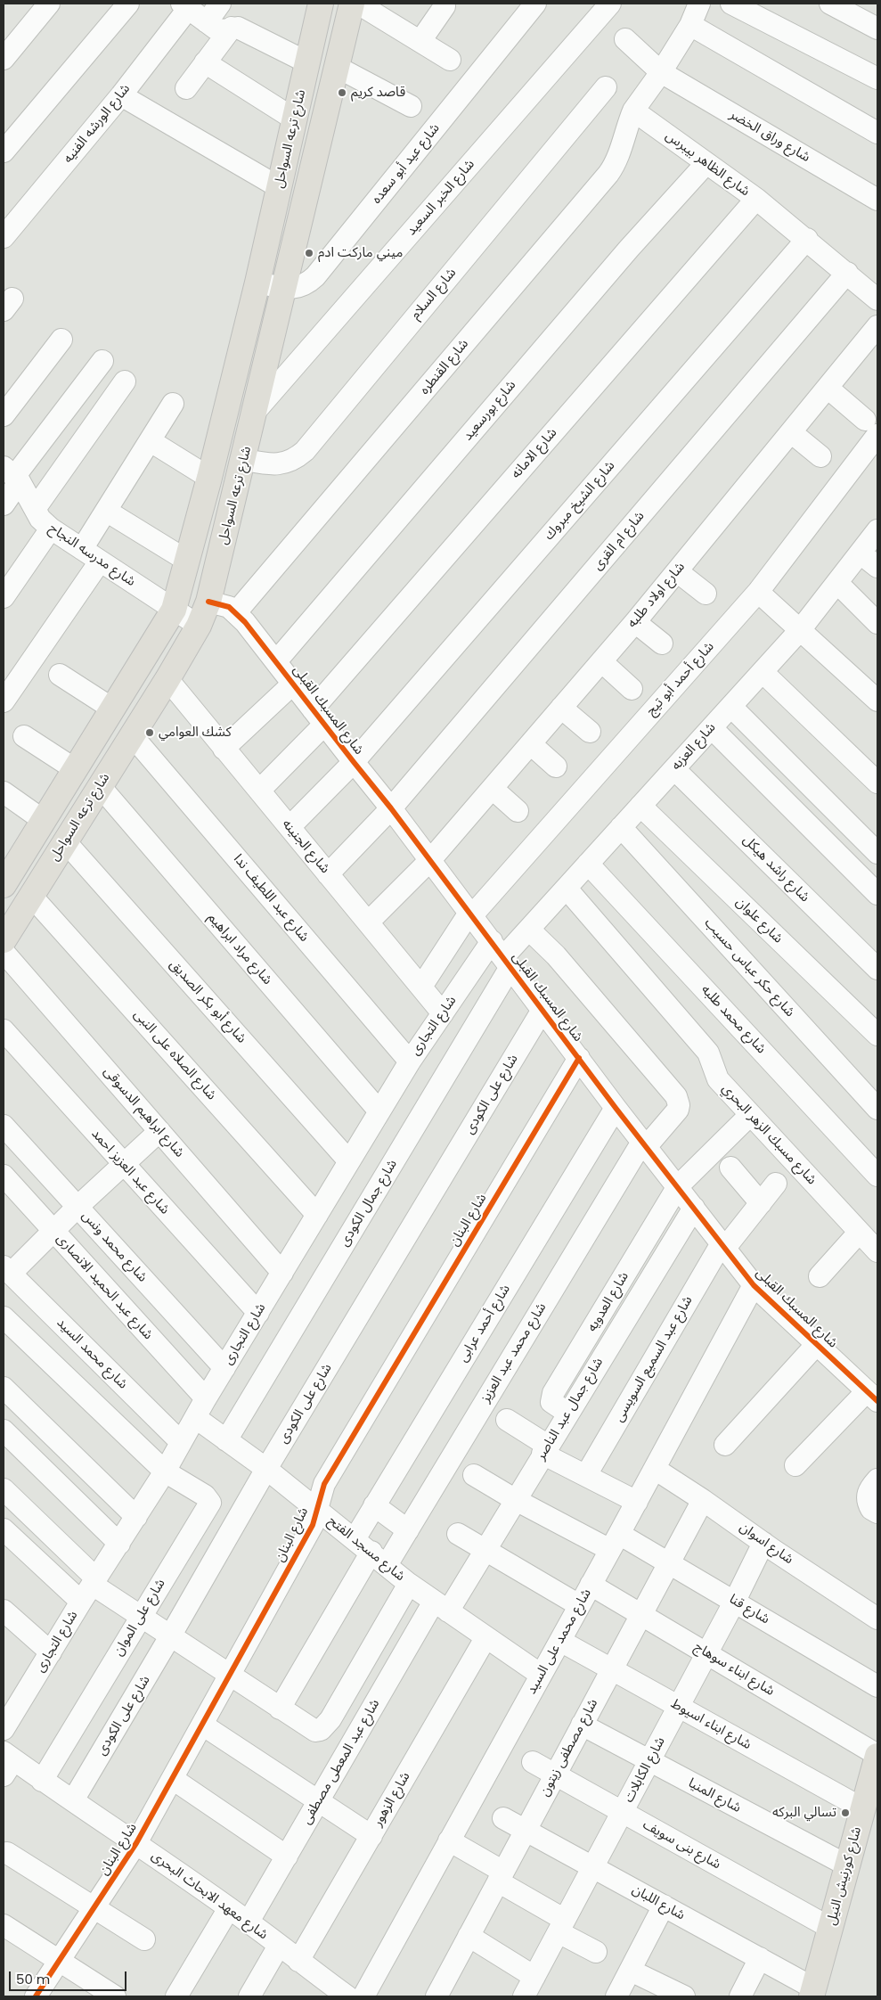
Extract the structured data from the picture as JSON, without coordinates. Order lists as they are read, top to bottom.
{
  "streets": {
    "main road": ["شارع ترعه السواحل", "شارع كورنيش النيل"],
    "street": [
      "شارع الورشه الفنيه",
      "شارع وراق الخضر",
      "شارع عيد أبو سعده",
      "شارع الظاهر بيبرس",
      "شارع الخبر السعيد",
      "شارع السلام",
      "شارع القنطره",
      "شارع بورسعيد",
      "شارع الامانه",
      "شارع الشيخ مبروك",
      "شارع ام القرى",
      "شارع مدرسه النجاح",
      "شارع اولاد طلبه",
      "شارع أحمد أبو تيج",
      "شارع المسبك القبلى",
      "شارع العزبه",
      "شارع الجنينه",
      "شارع راشد هيكل",
      "شارع عبد اللطيف ندا",
      "شارع علوان",
      "شارع مراد ابراهيم",
      "شارع حكر عباس حسيب",
      "شارع أبو بكر الصديق",
      "شارع محمد طلبه",
      "شارع التجارى",
      "شارع الصلاه على النبى",
      "شارع على الكودى",
      "شارع ابراهيم الدسوقى",
      "شارع مسبك الزهر البحري",
      "شارع عبد العزيز احمد",
      "شارع جمال الكودى",
      "شارع البنان",
      "شارع محمد ونس",
      "شارع عبد الحميد الانصارى",
      "شارع العدويه",
      "شارع أحمد عرابى",
      "شارع محمد عبد العزيز",
      "شارع محمد السيد",
      "شارع عبد السميع السويسى",
      "شارع جمال عبد الناصر",
      "شارع اسوان",
      "شارع مسجد الفتح",
      "شارع قنا",
      "شارع على الموان",
      "شارع محمد على السيد",
      "شارع ابناء سوهاج",
      "شارع ابناء اسيوط",
      "شارع مصطفى زيتون",
      "شارع عبد المعطى مصطفى",
      "شارع الكابلات",
      "شارع المنيا",
      "شارع الزهور",
      "شارع بنى سويف",
      "شارع معهد الابحاث البحرى",
      "شارع اللبان"
    ]
  },
  "crossings": [
    ["شارع ترعه السواحل", "شارع عيد أبو سعده"],
    ["شارع ترعه السواحل", "شارع الخبر السعيد"],
    ["شارع ترعه السواحل", "شارع السلام"],
    ["شارع ترعه السواحل", "شارع مدرسه النجاح"],
    ["شارع ترعه السواحل", "شارع المسبك القبلى"],
    ["شارع ترعه السواحل", "شارع الجنينه"],
    ["شارع ترعه السواحل", "شارع عبد اللطيف ندا"],
    ["شارع ترعه السواحل", "شارع مراد ابراهيم"],
    ["شارع ترعه السواحل", "شارع أبو بكر الصديق"],
    ["شارع ترعه السواحل", "شارع الصلاه على النبى"],
    ["شارع الظاهر بيبرس", "شارع القنطره"],
    ["شارع الظاهر بيبرس", "شارع بورسعيد"],
    ["شارع الظاهر بيبرس", "شارع الامانه"],
    ["شارع الظاهر بيبرس", "شارع الشيخ مبروك"],
    ["شارع الظاهر بيبرس", "شارع ام القرى"],
    ["شارع القنطره", "شارع المسبك القبلى"],
    ["شارع بورسعيد", "شارع المسبك القبلى"],
    ["شارع الامانه", "شارع المسبك القبلى"],
    ["شارع الامانه", "شارع الجنينه"],
    ["شارع الشيخ مبروك", "شارع المسبك القبلى"],
    ["شارع الشيخ مبروك", "شارع الجنينه"],
    ["شارع ام القرى", "شارع المسبك القبلى"],
    ["شارع ام القرى", "شارع الجنينه"],
    ["شارع اولاد طلبه", "شارع المسبك القبلى"],
    ["شارع اولاد طلبه", "شارع الجنينه"],
    ["شارع أحمد أبو تيج", "شارع المسبك القبلى"],
    ["شارع أحمد أبو تيج", "شارع الجنينه"],
    ["شارع المسبك القبلى", "شارع العزبه"],
    ["شارع المسبك القبلى", "شارع التجارى"],
    ["شارع المسبك القبلى", "شارع على الكودى"],
    ["شارع المسبك القبلى", "شارع جمال الكودى"],
    ["شارع المسبك القبلى", "شارع البنان"],
    ["شارع المسبك القبلى", "شارع العدويه"],
    ["شارع المسبك القبلى", "شارع أحمد عرابى"],
    ["شارع المسبك القبلى", "شارع محمد عبد العزيز"],
    ["شارع المسبك القبلى", "شارع عبد السميع السويسى"],
    ["شارع المسبك القبلى", "شارع جمال عبد الناصر"],
    ["شارع المسبك القبلى", "شارع محمد على السيد"],
    ["شارع العزبه", "شارع راشد هيكل"],
    ["شارع العزبه", "شارع علوان"],
    ["شارع العزبه", "شارع حكر عباس حسيب"],
    ["شارع العزبه", "شارع محمد طلبه"],
    ["شارع العزبه", "شارع التجارى"],
    ["شارع العزبه", "شارع مسبك الزهر البحري"],
    ["شارع العزبه", "شارع جمال الكودى"],
    ["شارع العزبه", "شارع محمد عبد العزيز"],
    ["شارع الجنينه", "شارع التجارى"],
    ["شارع عبد اللطيف ندا", "شارع التجارى"],
    ["شارع مراد ابراهيم", "شارع التجارى"],
    ["شارع أبو بكر الصديق", "شارع التجارى"],
    ["شارع التجارى", "شارع الصلاه على النبى"],
    ["شارع التجارى", "شارع ابراهيم الدسوقى"],
    ["شارع التجارى", "شارع عبد العزيز احمد"],
    ["شارع التجارى", "شارع جمال الكودى"],
    ["شارع التجارى", "شارع محمد ونس"],
    ["شارع التجارى", "شارع عبد الحميد الانصارى"],
    ["شارع التجارى", "شارع محمد السيد"],
    ["شارع التجارى", "شارع مسجد الفتح"],
    ["شارع التجارى", "شارع على الموان"],
    ["شارع على الكودى", "شارع مسجد الفتح"],
    ["شارع على الكودى", "شارع معهد الابحاث البحرى"],
    ["شارع جمال الكودى", "شارع مسجد الفتح"],
    ["شارع البنان", "شارع مسجد الفتح"],
    ["شارع البنان", "شارع معهد الابحاث البحرى"],
    ["شارع العدويه", "شارع جمال عبد الناصر"],
    ["شارع أحمد عرابى", "شارع مسجد الفتح"],
    ["شارع محمد عبد العزيز", "شارع مسجد الفتح"],
    ["شارع جمال عبد الناصر", "شارع مسجد الفتح"],
    ["شارع جمال عبد الناصر", "شارع قنا"],
    ["شارع جمال عبد الناصر", "شارع عبد المعطى مصطفى"],
    ["شارع اسوان", "شارع محمد على السيد"],
    ["شارع اسوان", "شارع مصطفى زيتون"],
    ["شارع اسوان", "شارع الكابلات"],
    ["شارع مسجد الفتح", "شارع محمد على السيد"],
    ["شارع مسجد الفتح", "شارع عبد المعطى مصطفى"],
    ["شارع مسجد الفتح", "شارع الزهور"],
    ["شارع قنا", "شارع محمد على السيد"],
    ["شارع قنا", "شارع مصطفى زيتون"],
    ["شارع قنا", "شارع الكابلات"],
    ["شارع على الموان", "شارع معهد الابحاث البحرى"],
    ["شارع محمد على السيد", "شارع ابناء سوهاج"],
    ["شارع محمد على السيد", "شارع ابناء اسيوط"],
    ["شارع ابناء سوهاج", "شارع مصطفى زيتون"],
    ["شارع ابناء سوهاج", "شارع الكابلات"],
    ["شارع ابناء سوهاج", "شارع كورنيش النيل"],
    ["شارع ابناء اسيوط", "شارع مصطفى زيتون"],
    ["شارع ابناء اسيوط", "شارع الكابلات"],
    ["شارع ابناء اسيوط", "شارع كورنيش النيل"],
    ["شارع مصطفى زيتون", "شارع المنيا"],
    ["شارع مصطفى زيتون", "شارع بنى سويف"],
    ["شارع مصطفى زيتون", "شارع اللبان"],
    ["شارع عبد المعطى مصطفى", "شارع معهد الابحاث البحرى"],
    ["شارع الكابلات", "شارع المنيا"],
    ["شارع الكابلات", "شارع بنى سويف"],
    ["شارع الكابلات", "شارع اللبان"],
    ["شارع المنيا", "شارع كورنيش النيل"],
    ["شارع الزهور", "شارع معهد الابحاث البحرى"],
    ["شارع بنى سويف", "شارع كورنيش النيل"],
    ["شارع كورنيش النيل", "شارع اللبان"]
  ],
  "places": [
    "قاصد كريم",
    "ميني ماركت ادم",
    "كشك العوامي",
    "تسالي البركه"
  ],
  "scale_bar": "50 m"
}
